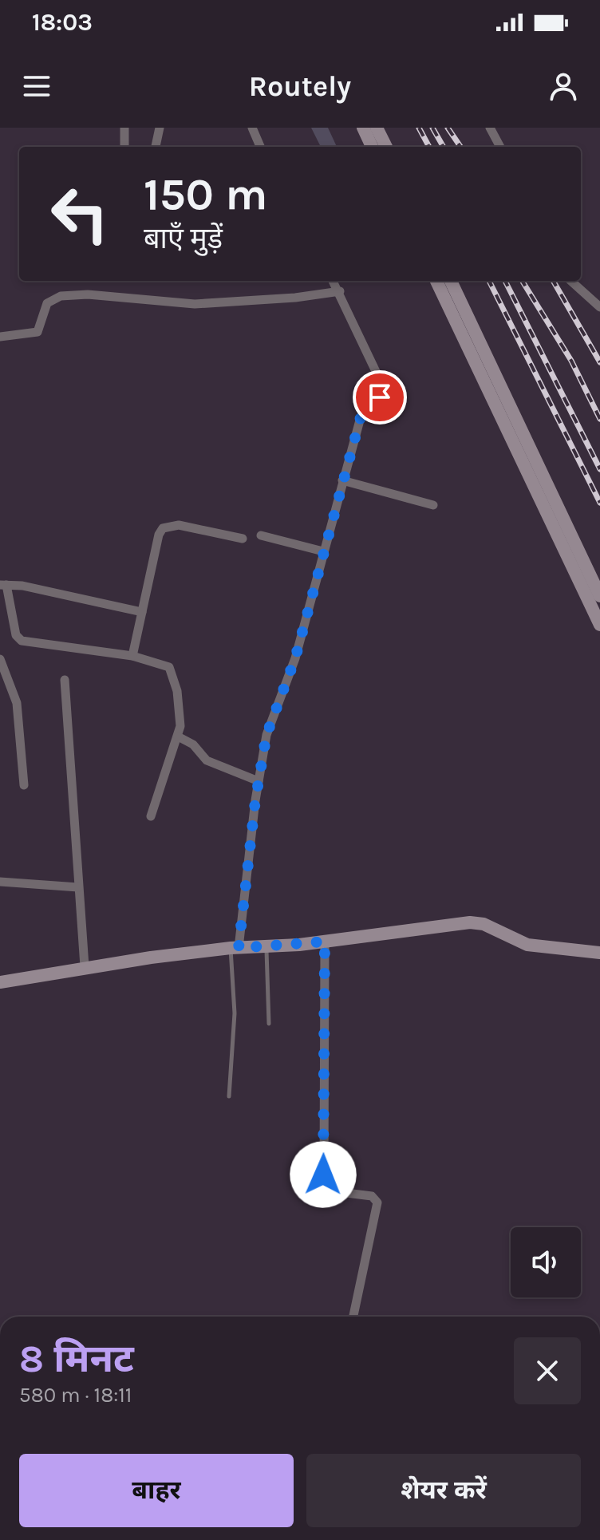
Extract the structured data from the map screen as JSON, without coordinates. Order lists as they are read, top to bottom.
{
  "page": {
    "status": "18:03",
    "header": "Routely",
    "turn": ["150 m", "बाएँ मुड़ें"],
    "heading": ["8 मिनट", "580 m · 18:11"],
    "buttons": ["बाहर", "शेयर करें"]
  }
}
